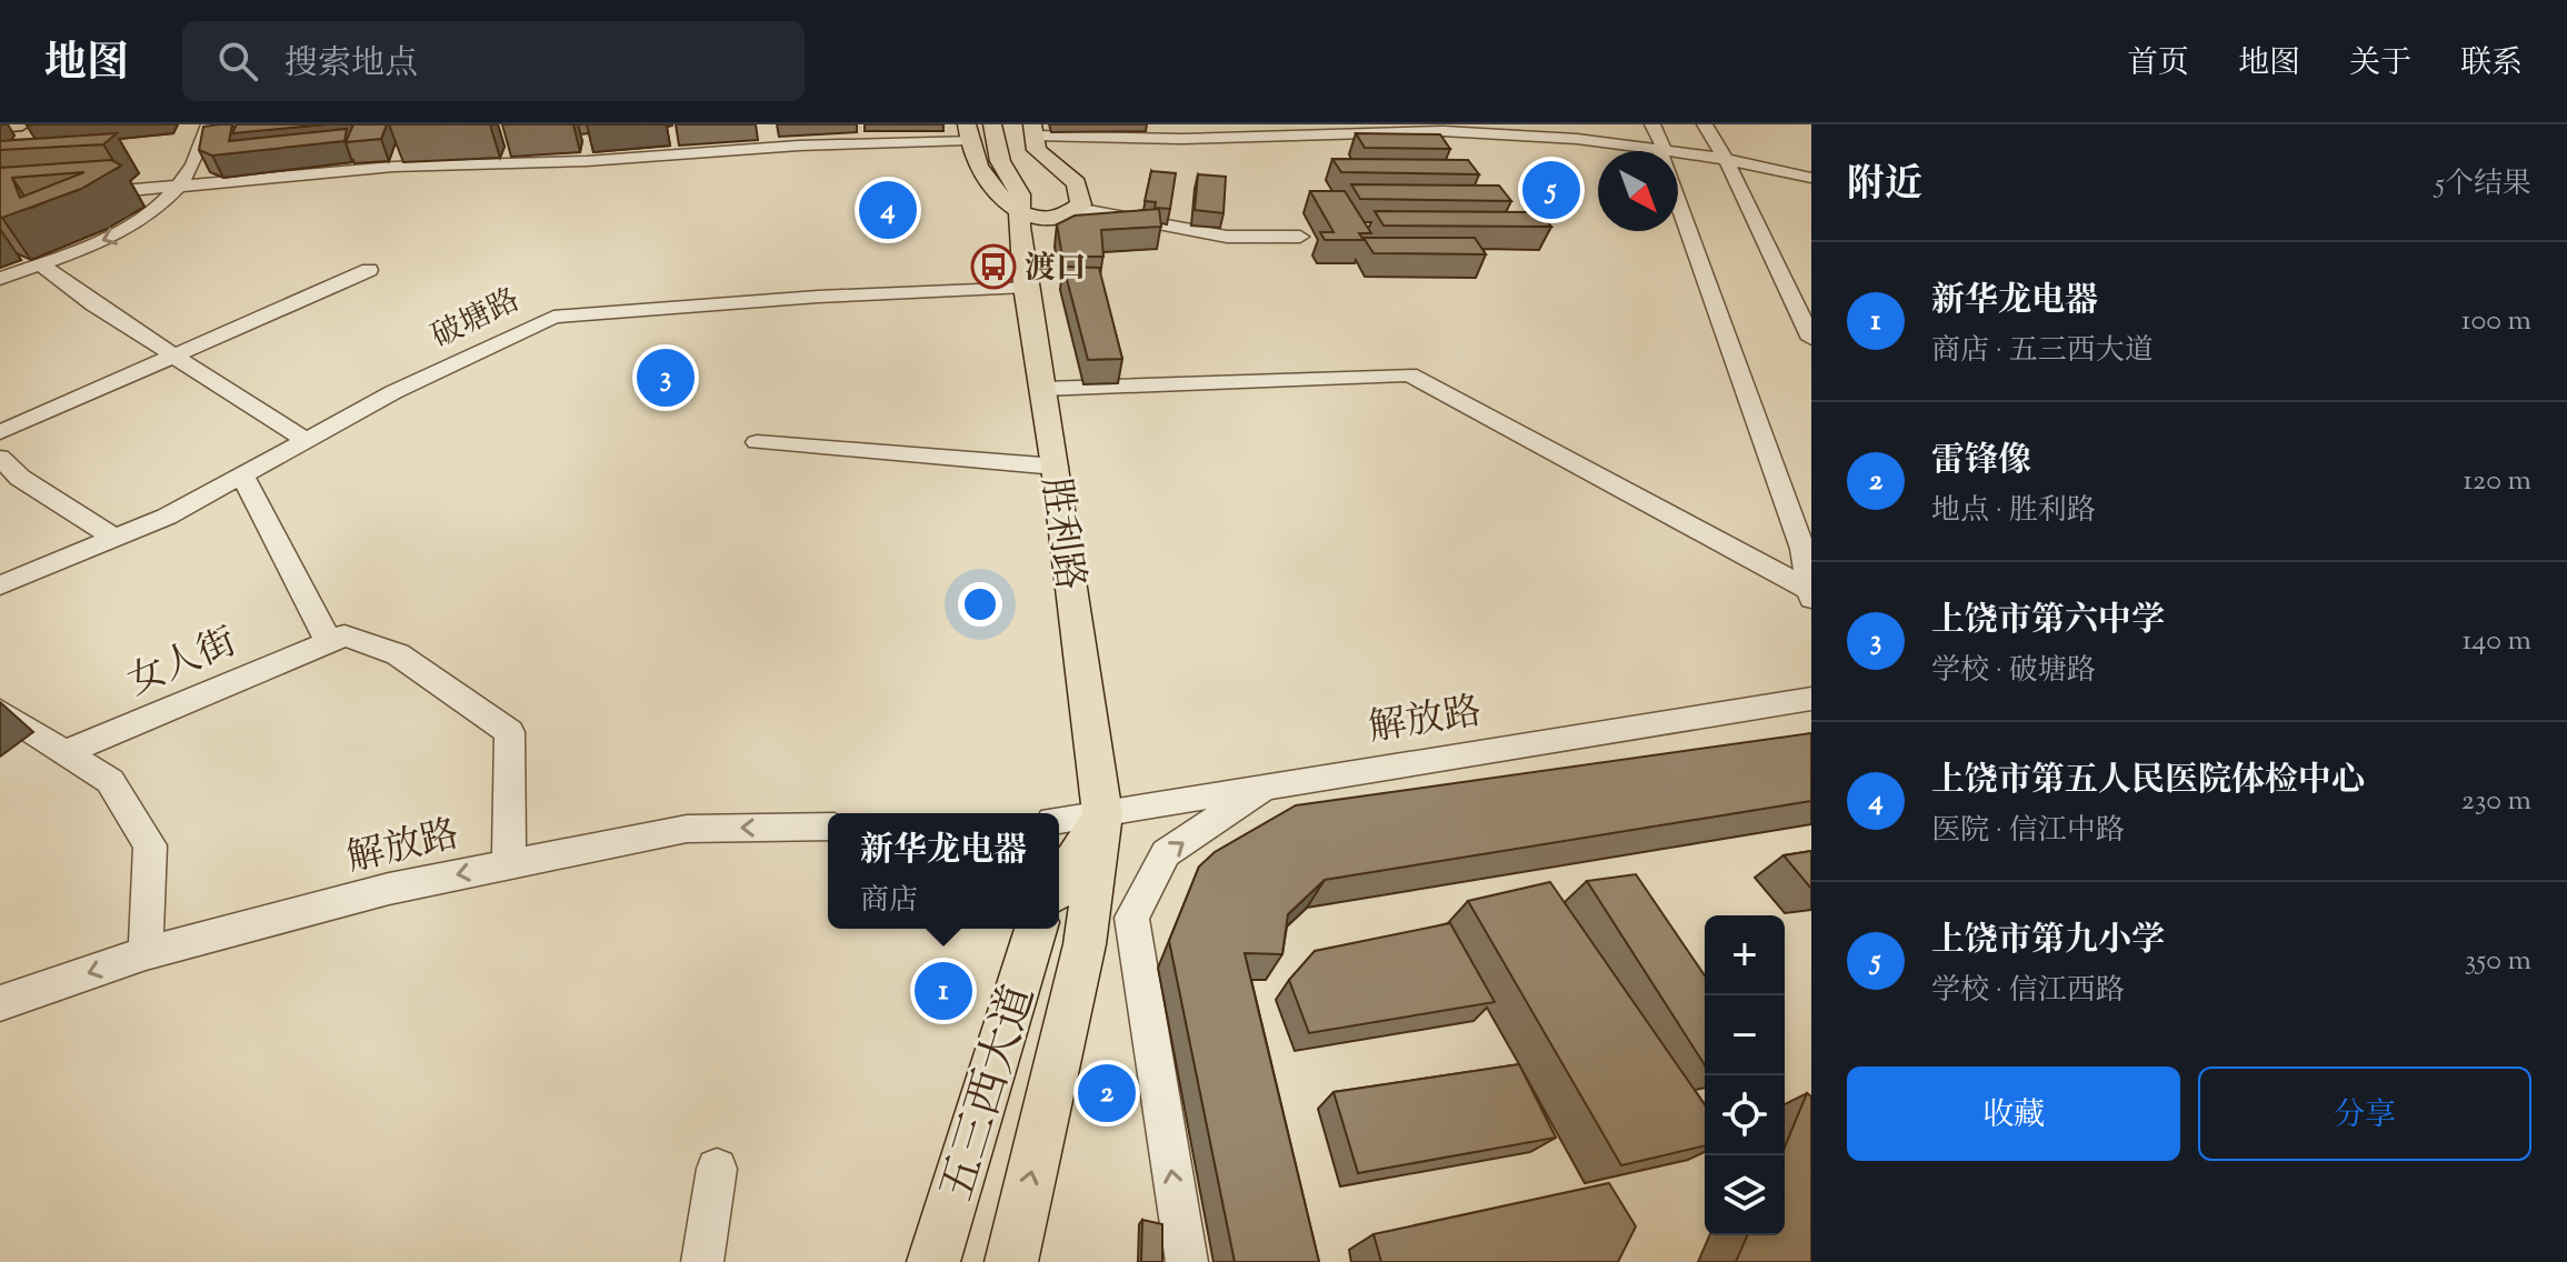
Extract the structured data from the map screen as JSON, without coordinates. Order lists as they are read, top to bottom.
{
  "streets": {
    "main road": ["胜利路", "五三西大道"],
    "street": ["破塘路", "女人街", "解放路"]
  },
  "crossings": [
    ["破塘路", "胜利路"],
    ["胜利路", "解放路"],
    ["胜利路", "五三西大道"],
    ["解放路", "五三西大道"]
  ],
  "one_way": ["解放路"],
  "places": {
    "bus stop": ["渡口"]
  },
  "north": "bottom right",
  "page": {
    "header": "地图",
    "search": "搜索地点",
    "nav": [
      "首页",
      "地图",
      "关于",
      "联系"
    ],
    "heading": ["附近", "5个结果"],
    "pins": [
      "5",
      "4",
      "3",
      "1",
      "2"
    ],
    "list": [
      {
        "mark": "1",
        "name": "新华龙电器",
        "note": "商店 · 五三西大道",
        "value": "100 m"
      },
      {
        "mark": "2",
        "name": "雷锋像",
        "note": "地点 · 胜利路",
        "value": "120 m"
      },
      {
        "mark": "3",
        "name": "上饶市第六中学",
        "note": "学校 · 破塘路",
        "value": "140 m"
      },
      {
        "mark": "4",
        "name": "上饶市第五人民医院体检中心",
        "note": "医院 · 信江中路",
        "value": "230 m"
      },
      {
        "mark": "5",
        "name": "上饶市第九小学",
        "note": "学校 · 信江西路",
        "value": "350 m"
      }
    ],
    "popup": ["新华龙电器", "商店"],
    "map_buttons": ["+", "−"],
    "buttons": ["收藏", "分享"]
  }
}
